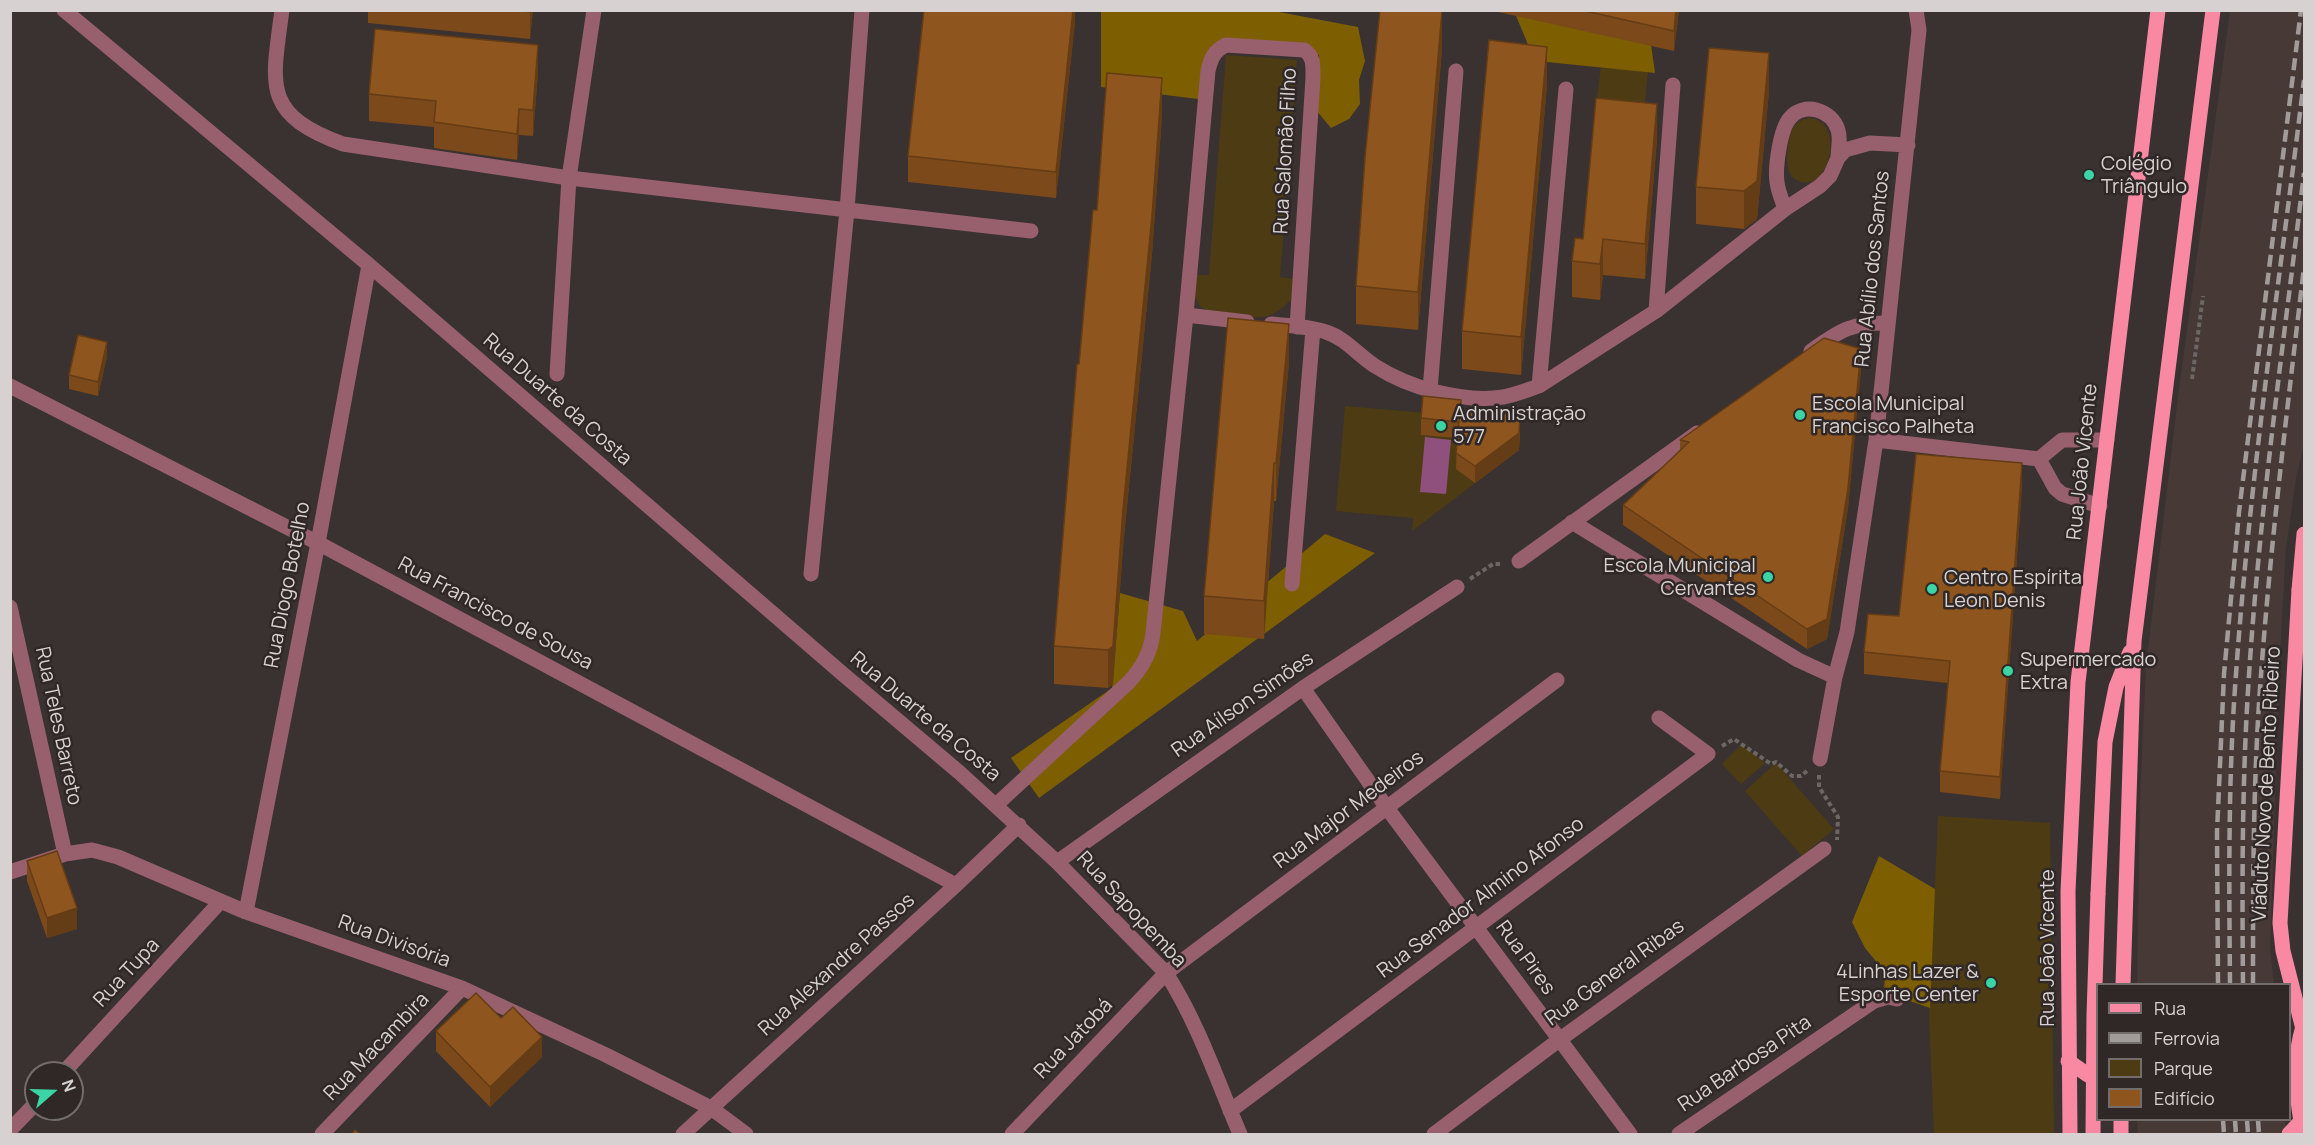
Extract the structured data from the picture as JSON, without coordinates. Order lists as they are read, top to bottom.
{
  "streets": {
    "main road": ["Rua João Vicente", "Viaduto Novo de Bento Ribeiro"],
    "street": [
      "Rua Salomão Filho",
      "Rua Abílio dos Santos",
      "Rua Duarte da Costa",
      "Rua Diogo Botelho",
      "Rua Francisco de Sousa",
      "Rua Aílson Simões",
      "Rua Teles Barreto",
      "Rua Major Medeiros",
      "Rua Senador Almino Afonso",
      "Rua Sapopemba",
      "Rua Divisória",
      "Rua Pires",
      "Rua Alexandre Passos",
      "Rua Tupa",
      "Rua General Ribas",
      "Rua Jatobá",
      "Rua Macambira",
      "Rua Barbosa Pita"
    ]
  },
  "crossings": [
    ["Rua Salomão Filho", "Rua Duarte da Costa"],
    ["Rua Duarte da Costa", "Rua Diogo Botelho"],
    ["Rua Duarte da Costa", "Rua Sapopemba"],
    ["Rua Duarte da Costa", "Rua Alexandre Passos"],
    ["Rua Diogo Botelho", "Rua Francisco de Sousa"],
    ["Rua Diogo Botelho", "Rua Divisória"],
    ["Rua Francisco de Sousa", "Rua Alexandre Passos"],
    ["Rua Aílson Simões", "Rua Sapopemba"],
    ["Rua Aílson Simões", "Rua Pires"],
    ["Rua Teles Barreto", "Rua Divisória"],
    ["Rua Major Medeiros", "Rua Sapopemba"],
    ["Rua Major Medeiros", "Rua Pires"],
    ["Rua Major Medeiros", "Rua Jatobá"],
    ["Rua Senador Almino Afonso", "Rua Sapopemba"],
    ["Rua Senador Almino Afonso", "Rua Pires"],
    ["Rua Sapopemba", "Rua Alexandre Passos"],
    ["Rua Sapopemba", "Rua Jatobá"],
    ["Rua Divisória", "Rua Alexandre Passos"],
    ["Rua Divisória", "Rua Tupa"],
    ["Rua Divisória", "Rua Macambira"],
    ["Rua Pires", "Rua General Ribas"]
  ],
  "places": [
    "Colégio Triângulo",
    "Escola Municipal Francisco Palheta",
    "Administração 577",
    "Escola Municipal Cervantes",
    "Centro Espírita Leon Denis",
    "Supermercado Extra",
    "4Linhas Lazer & Esporte Center"
  ],
  "legend": [
    "Rua",
    "Ferrovia",
    "Parque",
    "Edifício"
  ],
  "north": "right"
}
